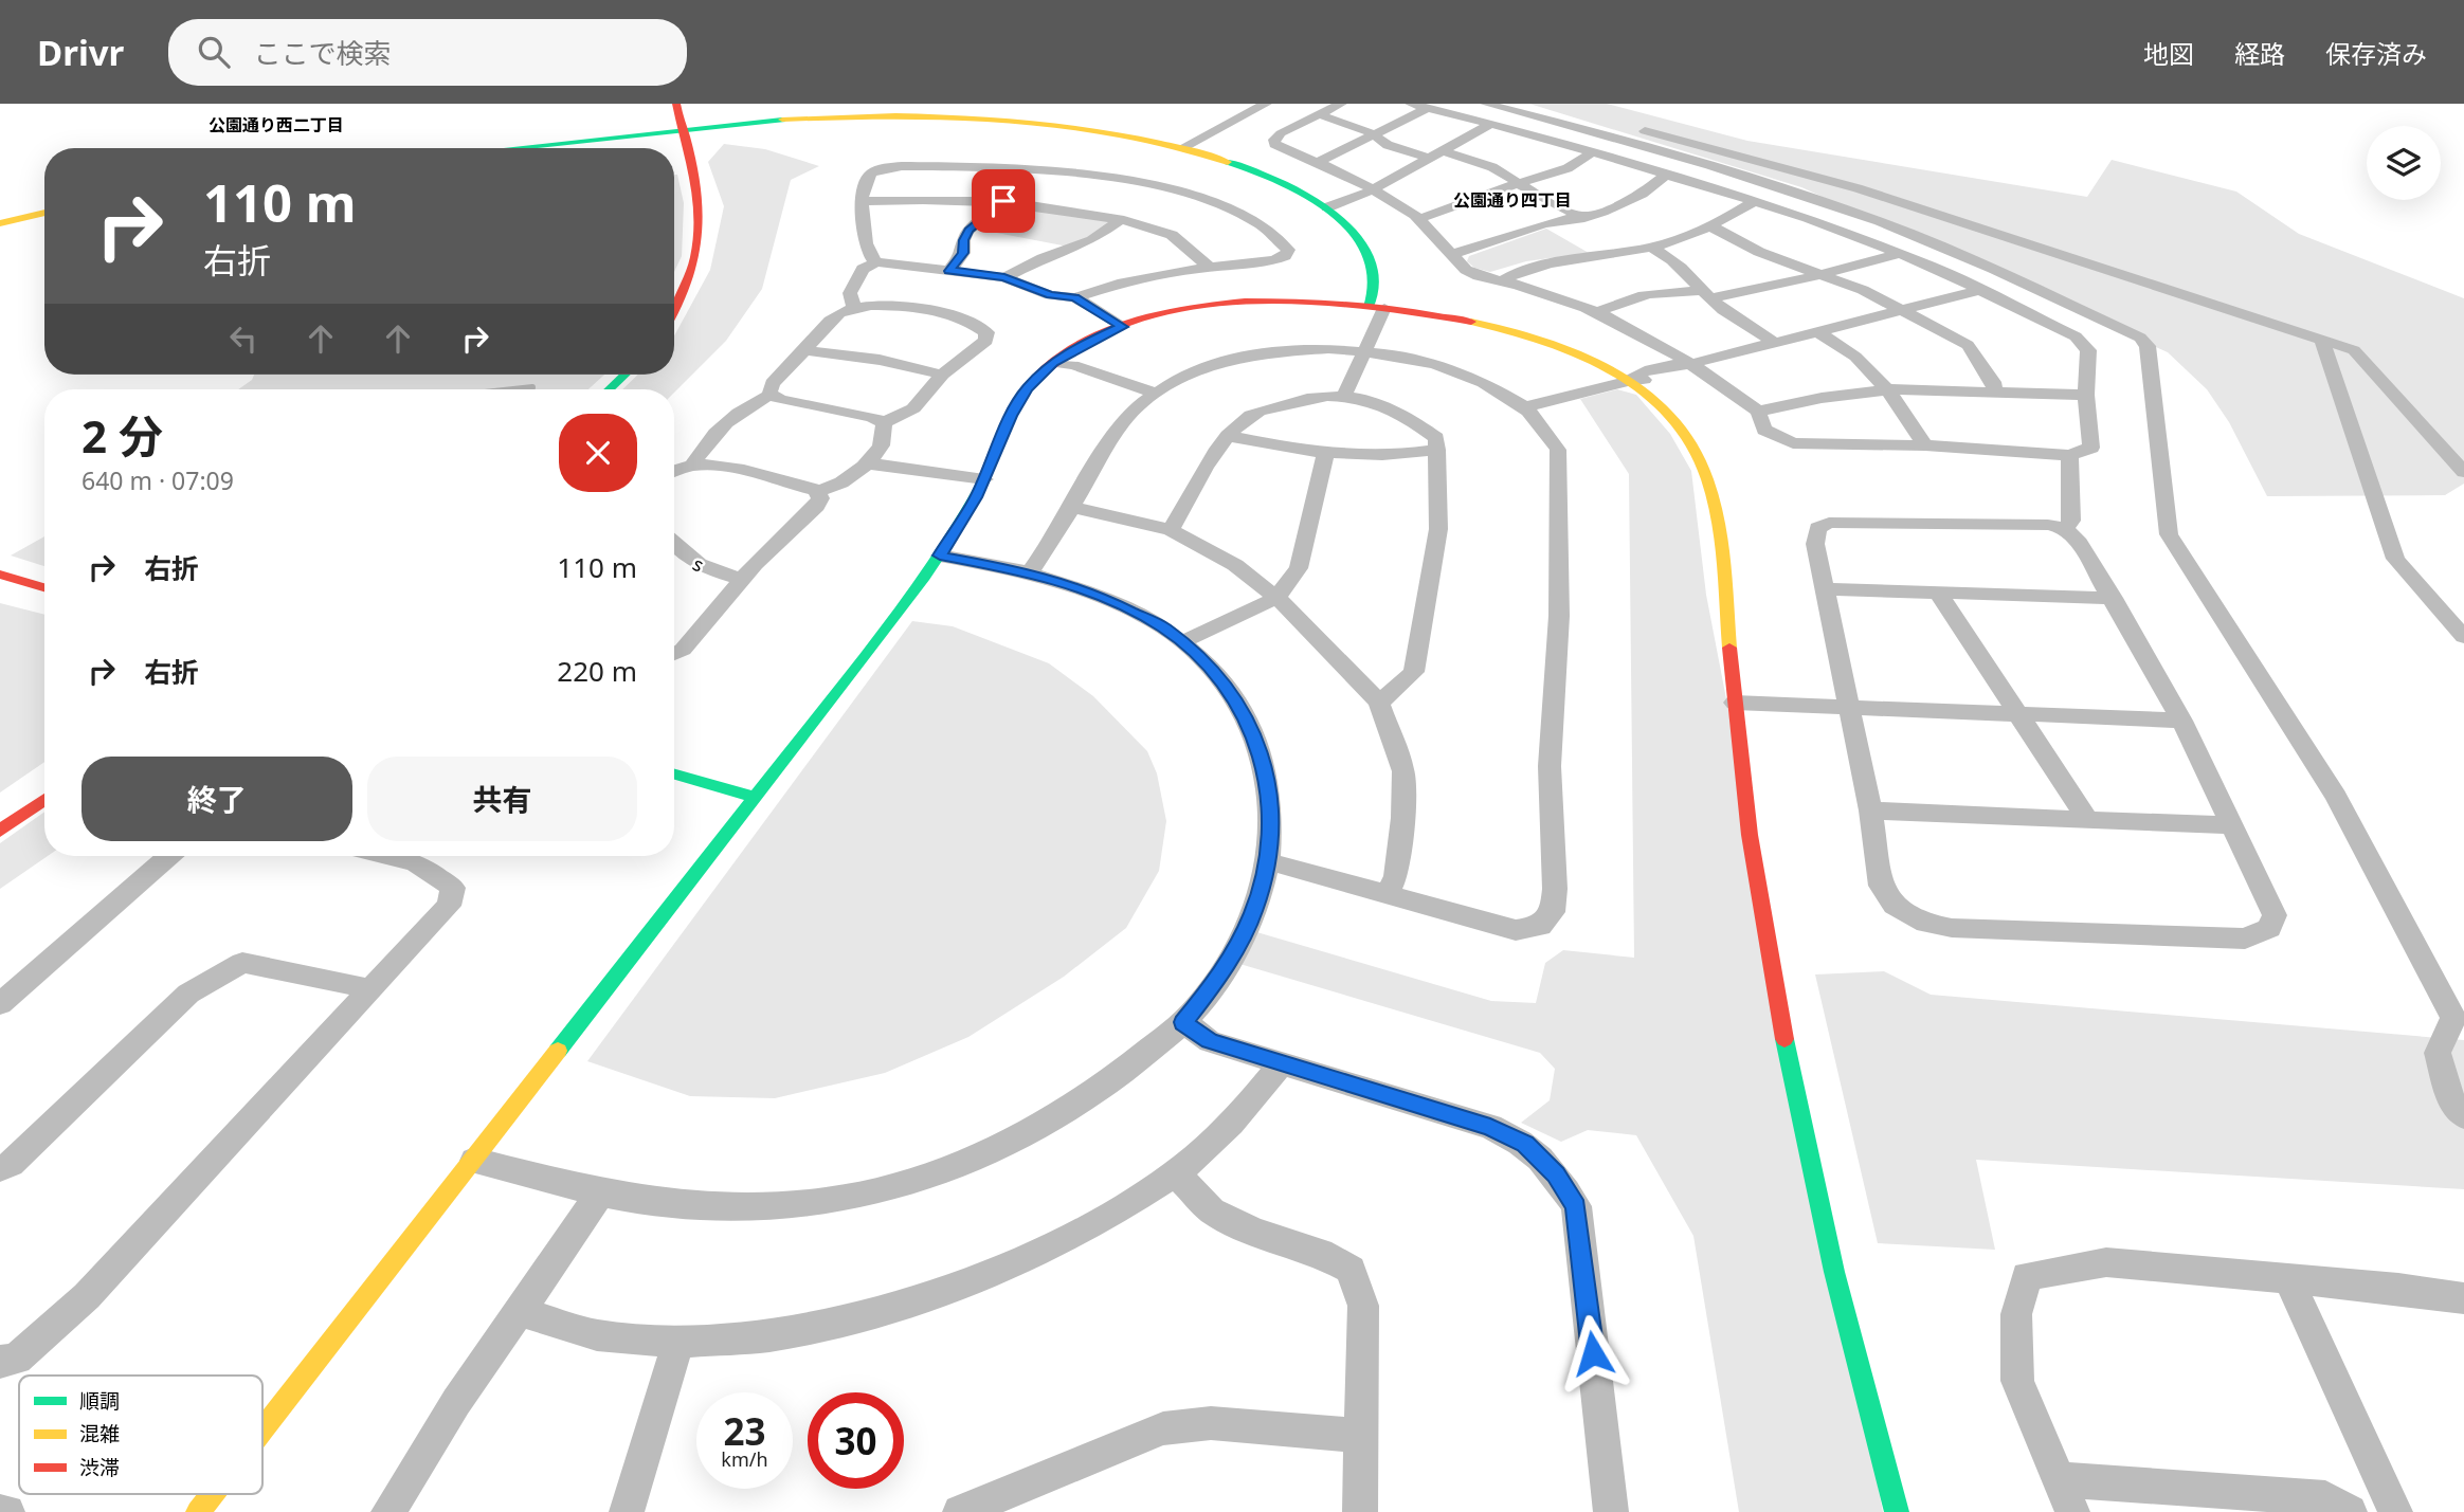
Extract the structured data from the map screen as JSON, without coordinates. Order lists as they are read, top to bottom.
{
  "streets": {
    "street": ["s"]
  },
  "districts": ["公園通り西二丁目", "公園通り四丁目"],
  "legend": ["順調", "混雑", "渋滞"],
  "page": {
    "header": "Drivr",
    "search": "ここで検索",
    "nav": ["地図", "経路", "保存済み"],
    "turn": ["110 m", "右折"],
    "heading": ["2 分", "640 m · 07:09"],
    "list": [
      {
        "name": "右折",
        "value": "110 m"
      },
      {
        "name": "右折",
        "value": "220 m"
      }
    ],
    "buttons": ["終了", "共有"],
    "speed": "23 km/h",
    "limit": "30"
  }
}
